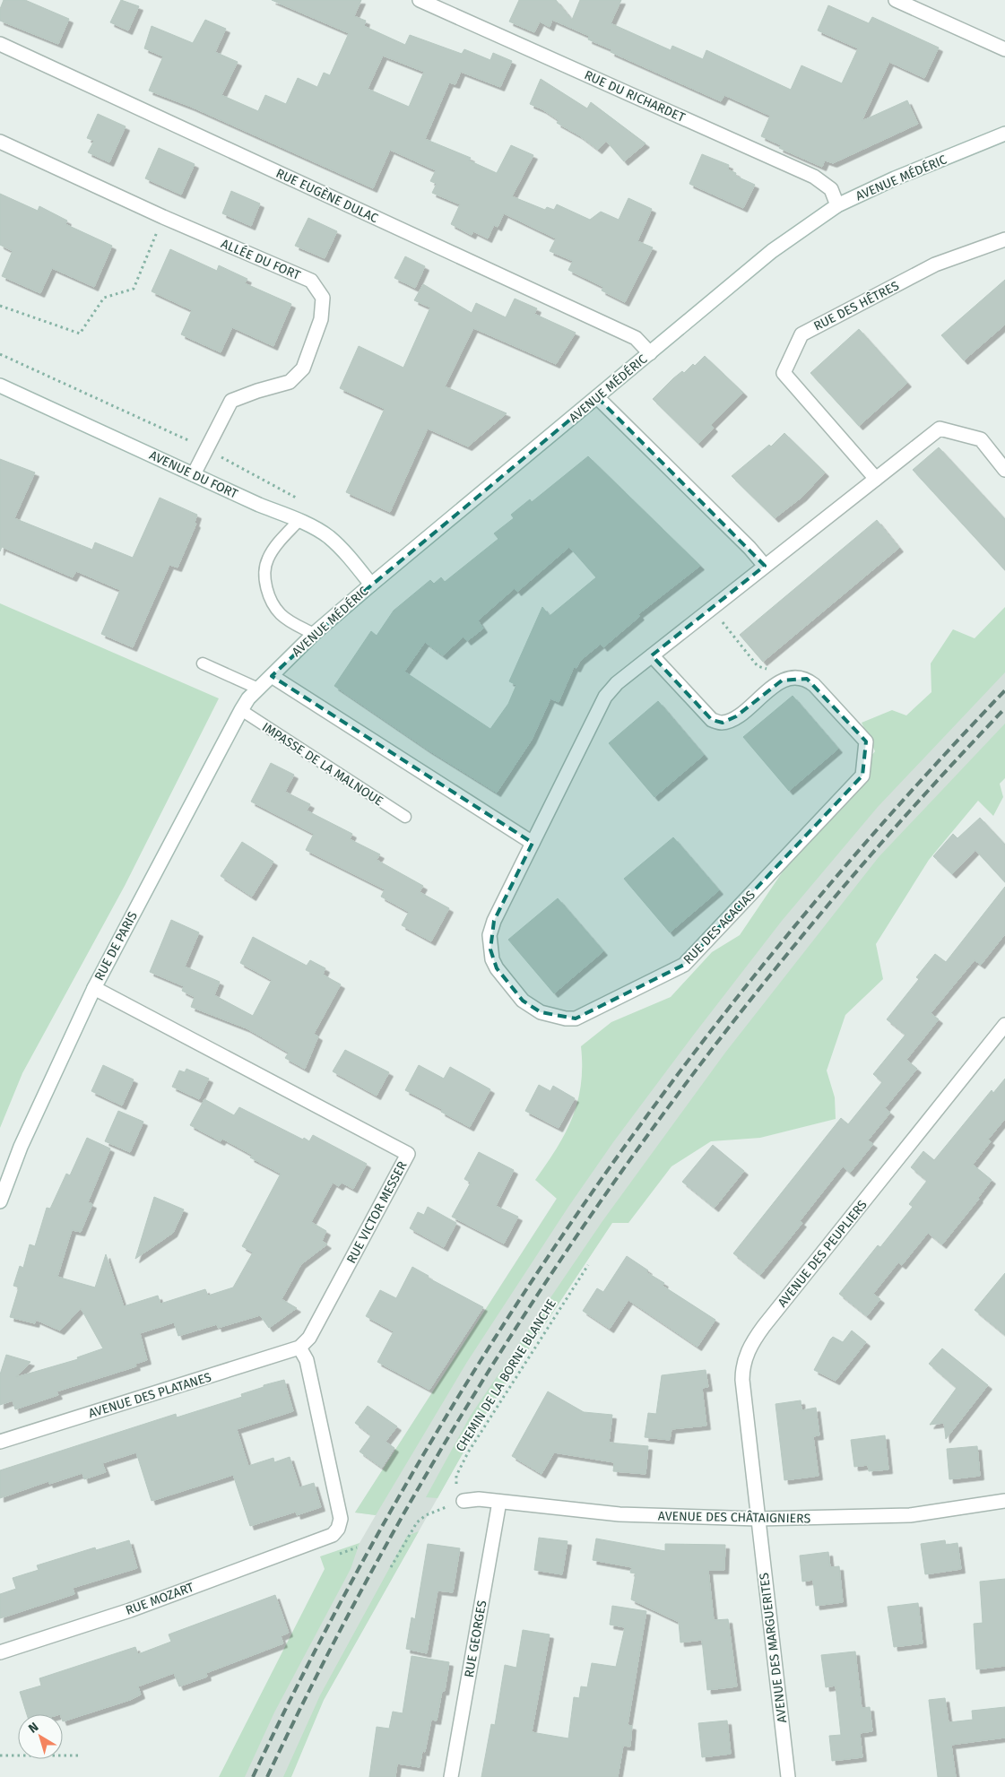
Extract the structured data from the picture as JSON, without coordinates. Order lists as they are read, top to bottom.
{
  "streets": {
    "street": [
      "RUE DU RICHARDET",
      "AVENUE MÉDÉRIC",
      "RUE EUGÈNE DULAC",
      "ALLÉE DU FORT",
      "RUE DES HÊTRES",
      "AVENUE DU FORT",
      "RUE DES ACACIAS",
      "RUE DE PARIS",
      "RUE VICTOR MESSER",
      "AVENUE DES PEUPLIERS",
      "AVENUE DES PLATANES",
      "AVENUE DES CHÂTAIGNIERS",
      "RUE MOZART",
      "RUE GEORGES",
      "AVENUE DES MARGUERITES"
    ],
    "lane": ["IMPASSE DE LA MALNOUE"],
    "path": ["CHEMIN DE LA BORNE BLANCHE"]
  },
  "crossings": [
    ["RUE DU RICHARDET", "AVENUE MÉDÉRIC"],
    ["AVENUE MÉDÉRIC", "RUE EUGÈNE DULAC"],
    ["AVENUE MÉDÉRIC", "AVENUE DU FORT"],
    ["AVENUE MÉDÉRIC", "IMPASSE DE LA MALNOUE"],
    ["AVENUE MÉDÉRIC", "RUE DE PARIS"],
    ["ALLÉE DU FORT", "AVENUE DU FORT"],
    ["IMPASSE DE LA MALNOUE", "RUE DE PARIS"],
    ["RUE DE PARIS", "RUE VICTOR MESSER"],
    ["RUE VICTOR MESSER", "AVENUE DES PLATANES"],
    ["RUE VICTOR MESSER", "RUE MOZART"],
    ["AVENUE DES PEUPLIERS", "AVENUE DES CHÂTAIGNIERS"],
    ["AVENUE DES PEUPLIERS", "AVENUE DES MARGUERITES"],
    ["CHEMIN DE LA BORNE BLANCHE", "AVENUE DES CHÂTAIGNIERS"],
    ["AVENUE DES PLATANES", "RUE MOZART"],
    ["AVENUE DES CHÂTAIGNIERS", "RUE GEORGES"],
    ["AVENUE DES CHÂTAIGNIERS", "AVENUE DES MARGUERITES"]
  ],
  "north": "top left"
}
